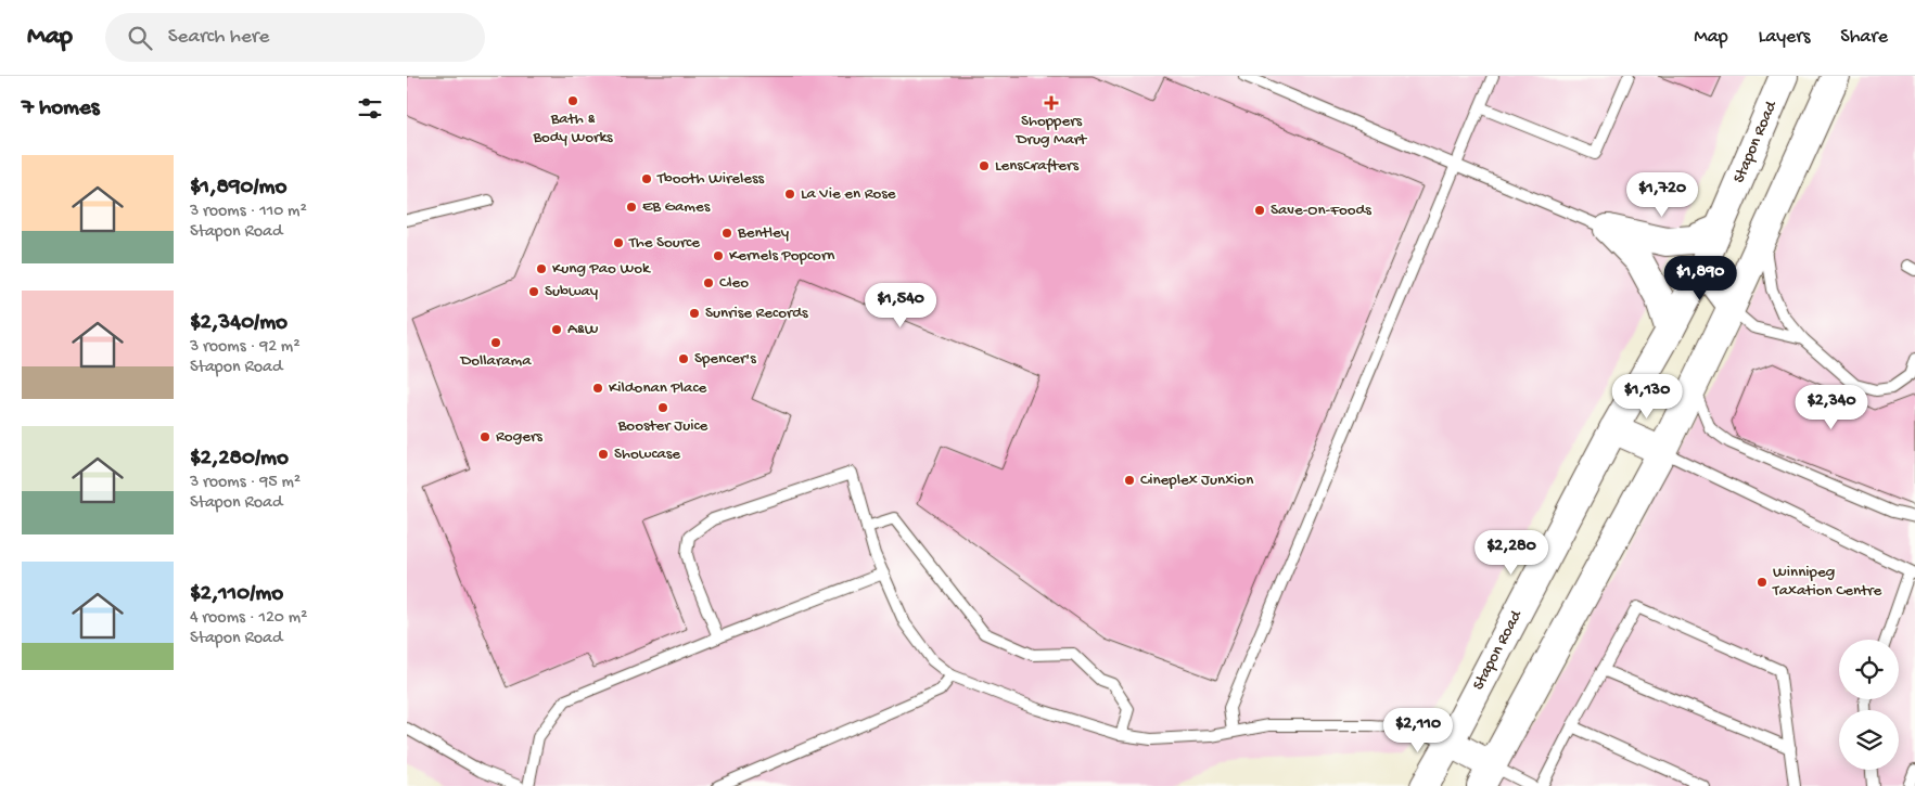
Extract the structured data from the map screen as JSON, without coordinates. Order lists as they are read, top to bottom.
{
  "streets": {
    "street": ["Stapon Road"]
  },
  "places": {
    "other": [
      "Bath & Body Works",
      "LensCrafters",
      "Tbooth Wireless",
      "La Vie en Rose",
      "EB Games",
      "Save-On-Foods",
      "Bentley",
      "The Source",
      "Kernels Popcorn",
      "Kung Pao Wok",
      "Cleo",
      "Subway",
      "Sunrise Records",
      "A&W",
      "Dollarama",
      "Spencer's",
      "Kildonan Place",
      "Booster Juice",
      "Rogers",
      "Showcase",
      "Cineplex Junxion",
      "Winnipeg Taxation Centre"
    ],
    "health": ["Shoppers Drug Mart"]
  },
  "page": {
    "header": "Map",
    "search": "Search here",
    "nav": ["Map", "Layers", "Share"],
    "heading": "7 homes",
    "list": [
      {
        "name": "$1,890/mo",
        "note": "3 rooms · 110 m² · Stapon Road"
      },
      {
        "name": "$2,340/mo",
        "note": "3 rooms · 92 m² · Stapon Road"
      },
      {
        "name": "$2,280/mo",
        "note": "3 rooms · 95 m² · Stapon Road"
      },
      {
        "name": "$2,110/mo",
        "note": "4 rooms · 120 m² · Stapon Road"
      }
    ],
    "price": [
      "$1,720",
      "$1,890",
      "$1,540",
      "$1,130",
      "$2,340",
      "$2,280",
      "$2,110"
    ]
  }
}
